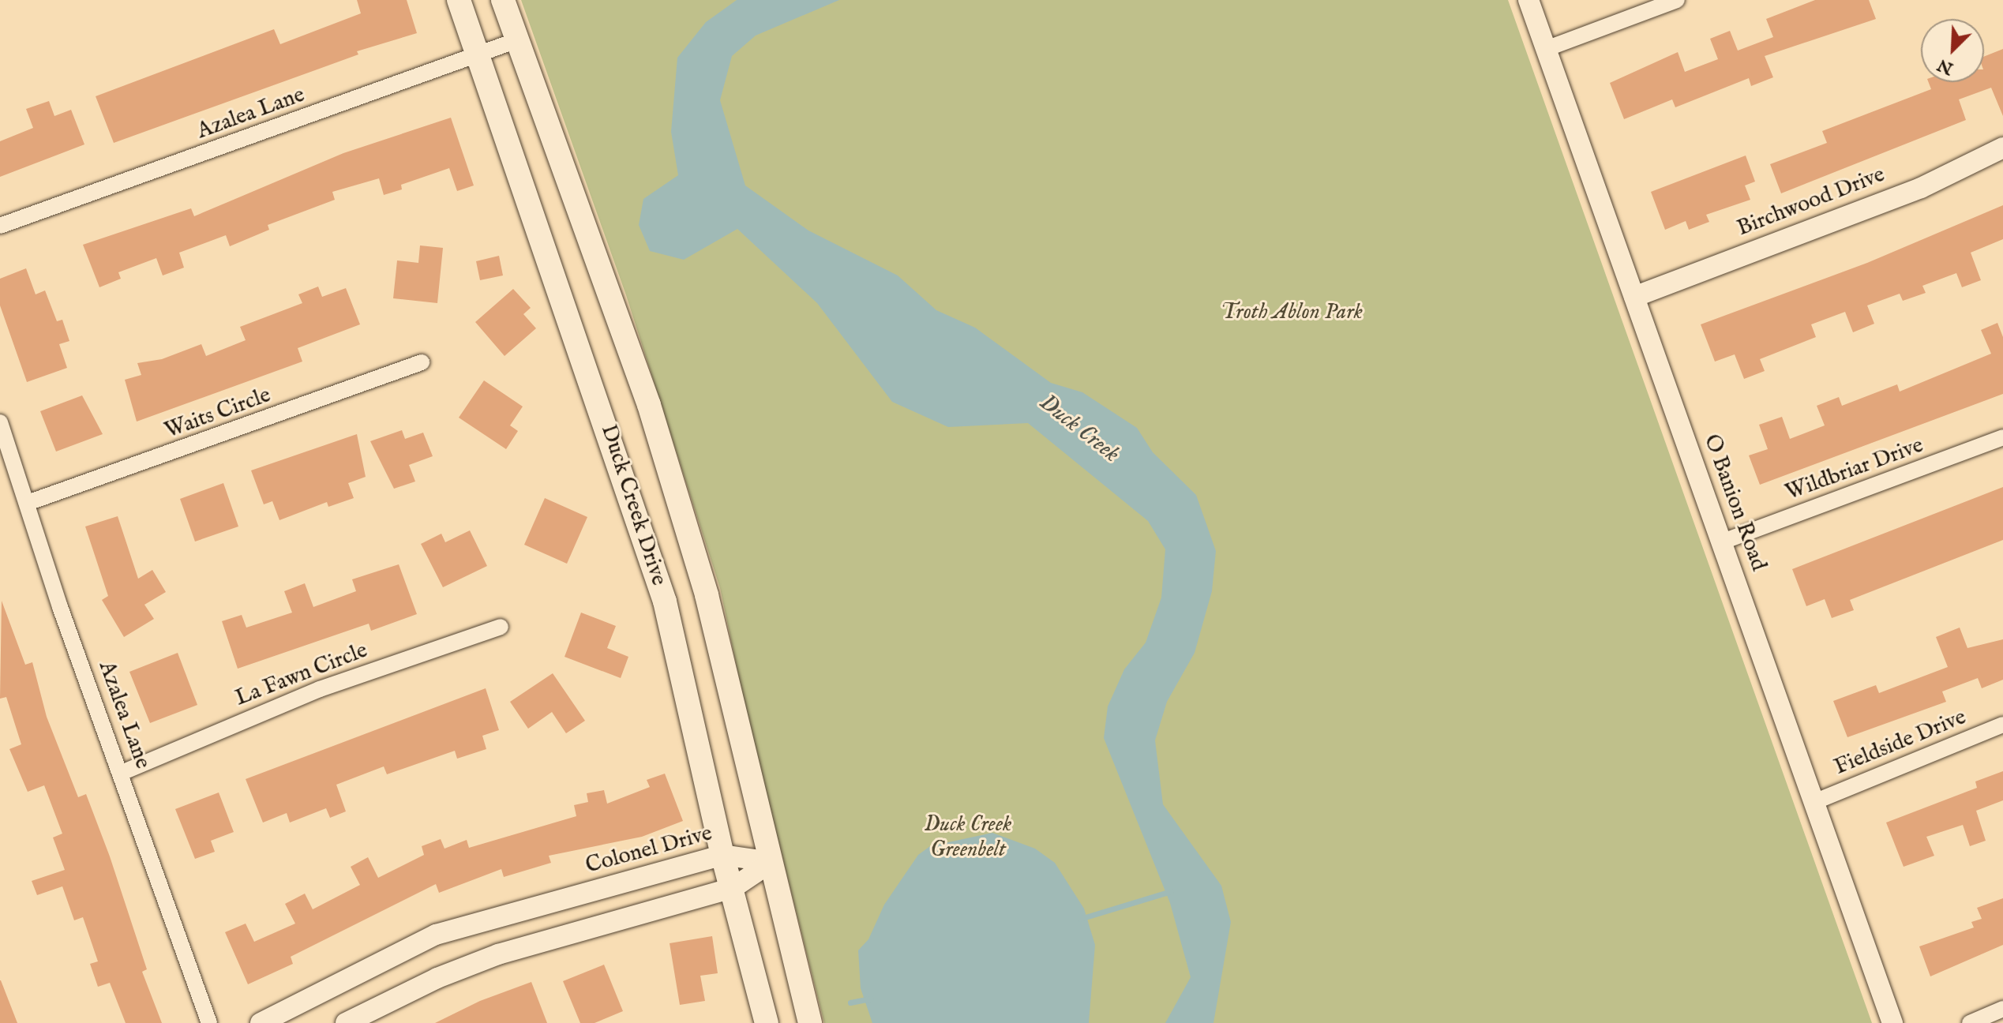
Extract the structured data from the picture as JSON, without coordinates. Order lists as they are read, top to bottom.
{
  "streets": {
    "main road": ["Duck Creek Drive"],
    "street": [
      "Azalea Lane",
      "Birchwood Drive",
      "Waits Circle",
      "Wildbriar Drive",
      "O Banion Road",
      "La Fawn Circle",
      "Fieldside Drive",
      "Colonel Drive"
    ]
  },
  "crossings": [
    ["Azalea Lane", "Waits Circle"],
    ["Azalea Lane", "Duck Creek Drive"],
    ["Azalea Lane", "La Fawn Circle"],
    ["Birchwood Drive", "O Banion Road"],
    ["Wildbriar Drive", "O Banion Road"],
    ["O Banion Road", "Fieldside Drive"],
    ["Duck Creek Drive", "Colonel Drive"]
  ],
  "water": ["Duck Creek"],
  "parks": ["Troth Ablon Park", "Duck Creek Greenbelt"],
  "north": "bottom left"
}
